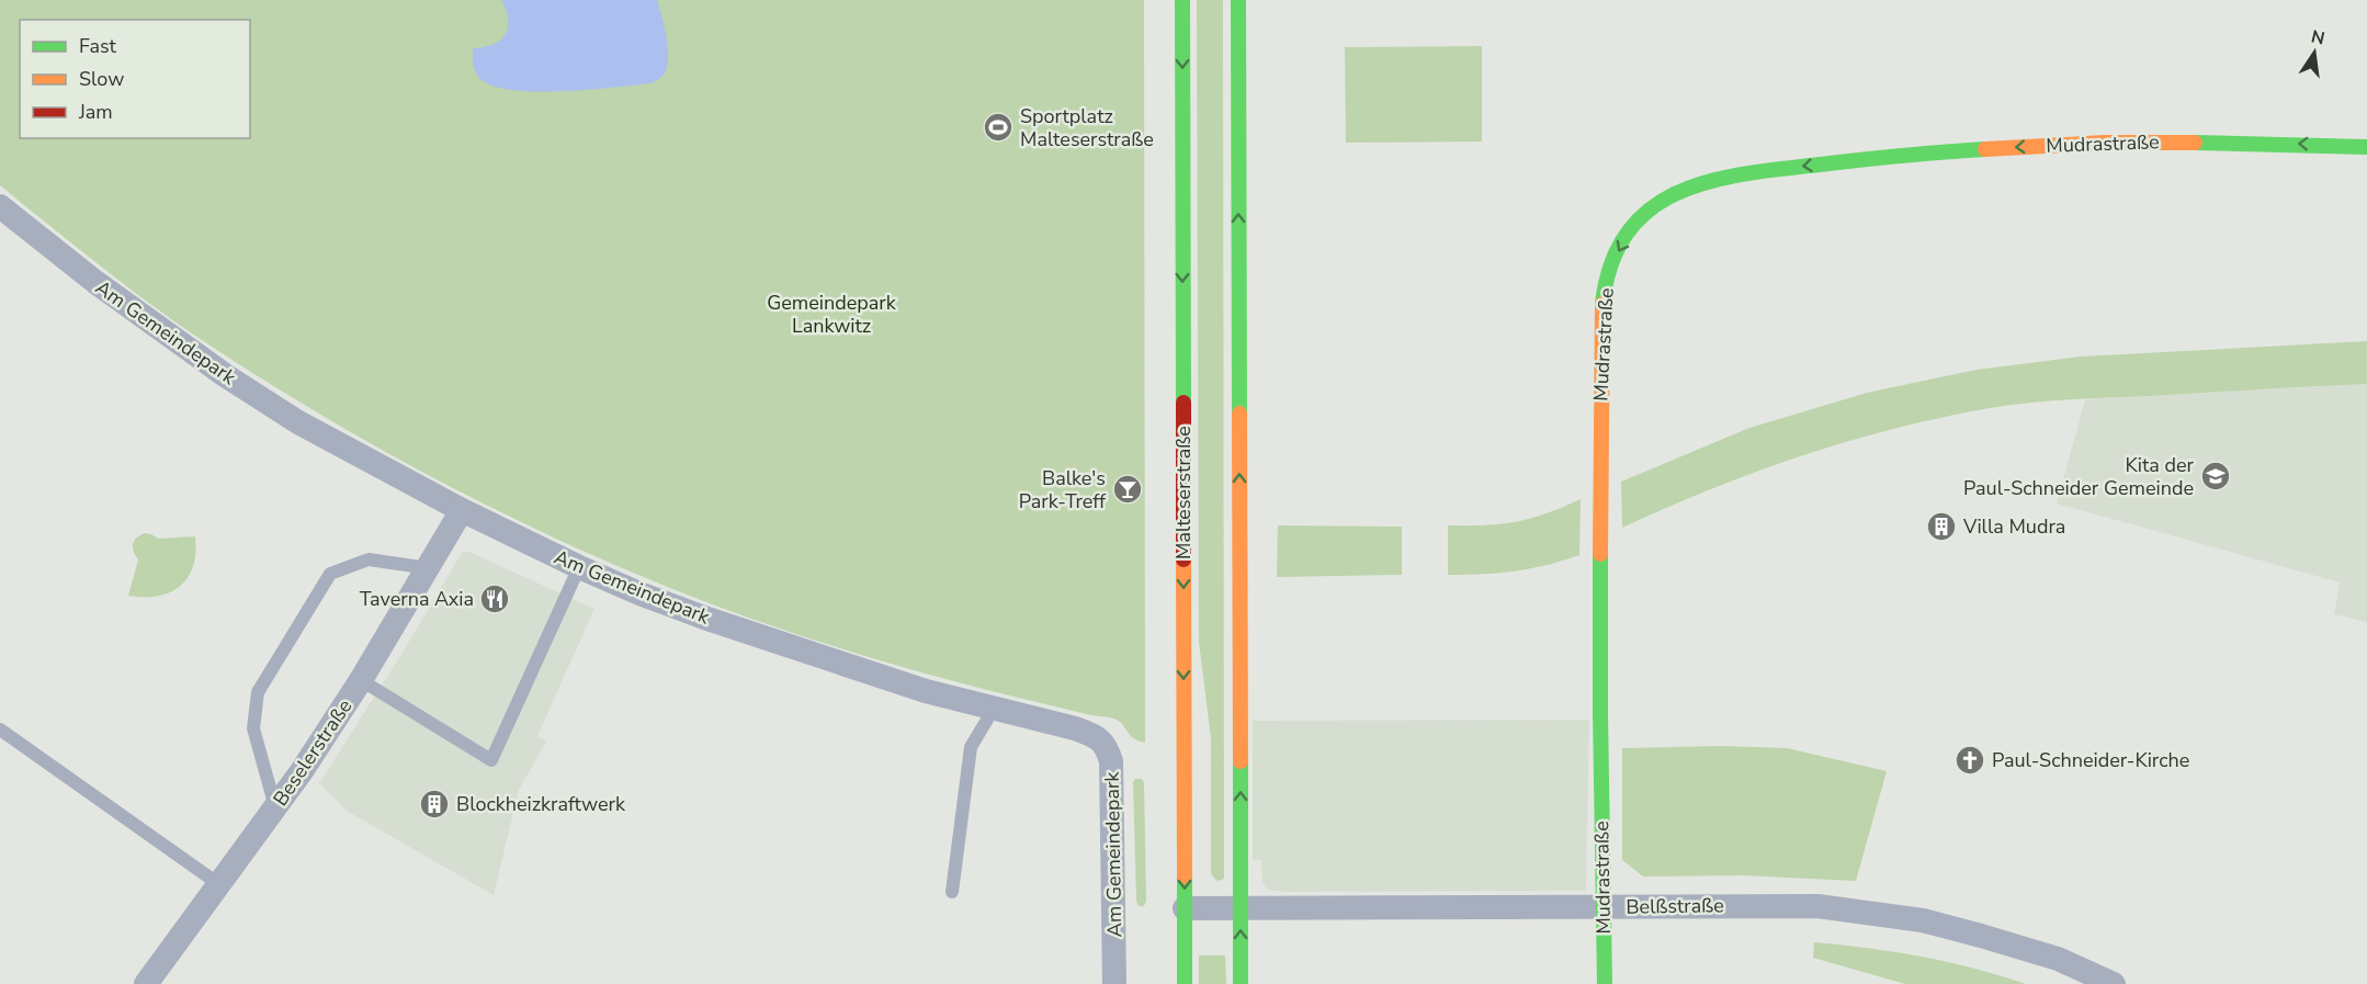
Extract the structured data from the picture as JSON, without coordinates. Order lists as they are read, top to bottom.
{
  "streets": {
    "main road": ["Mudrastraße", "Malteserstraße"],
    "street": ["Am Gemeindepark", "Beselerstraße", "Belßstraße"]
  },
  "crossings": [
    ["Mudrastraße", "Belßstraße"],
    ["Am Gemeindepark", "Beselerstraße"],
    ["Malteserstraße", "Belßstraße"]
  ],
  "parks": ["Gemeindepark Lankwitz"],
  "places": {
    "sports": ["Sportplatz Malteserstraße"],
    "school or university": ["Kita der Paul-Schneider Gemeinde"],
    "bar": ["Balke's Park-Treff"],
    "building": ["Villa Mudra", "Blockheizkraftwerk"],
    "restaurant": ["Taverna Axia"],
    "church": ["Paul-Schneider-Kirche"]
  },
  "legend": ["Fast", "Slow", "Jam"],
  "north": "top"
}
